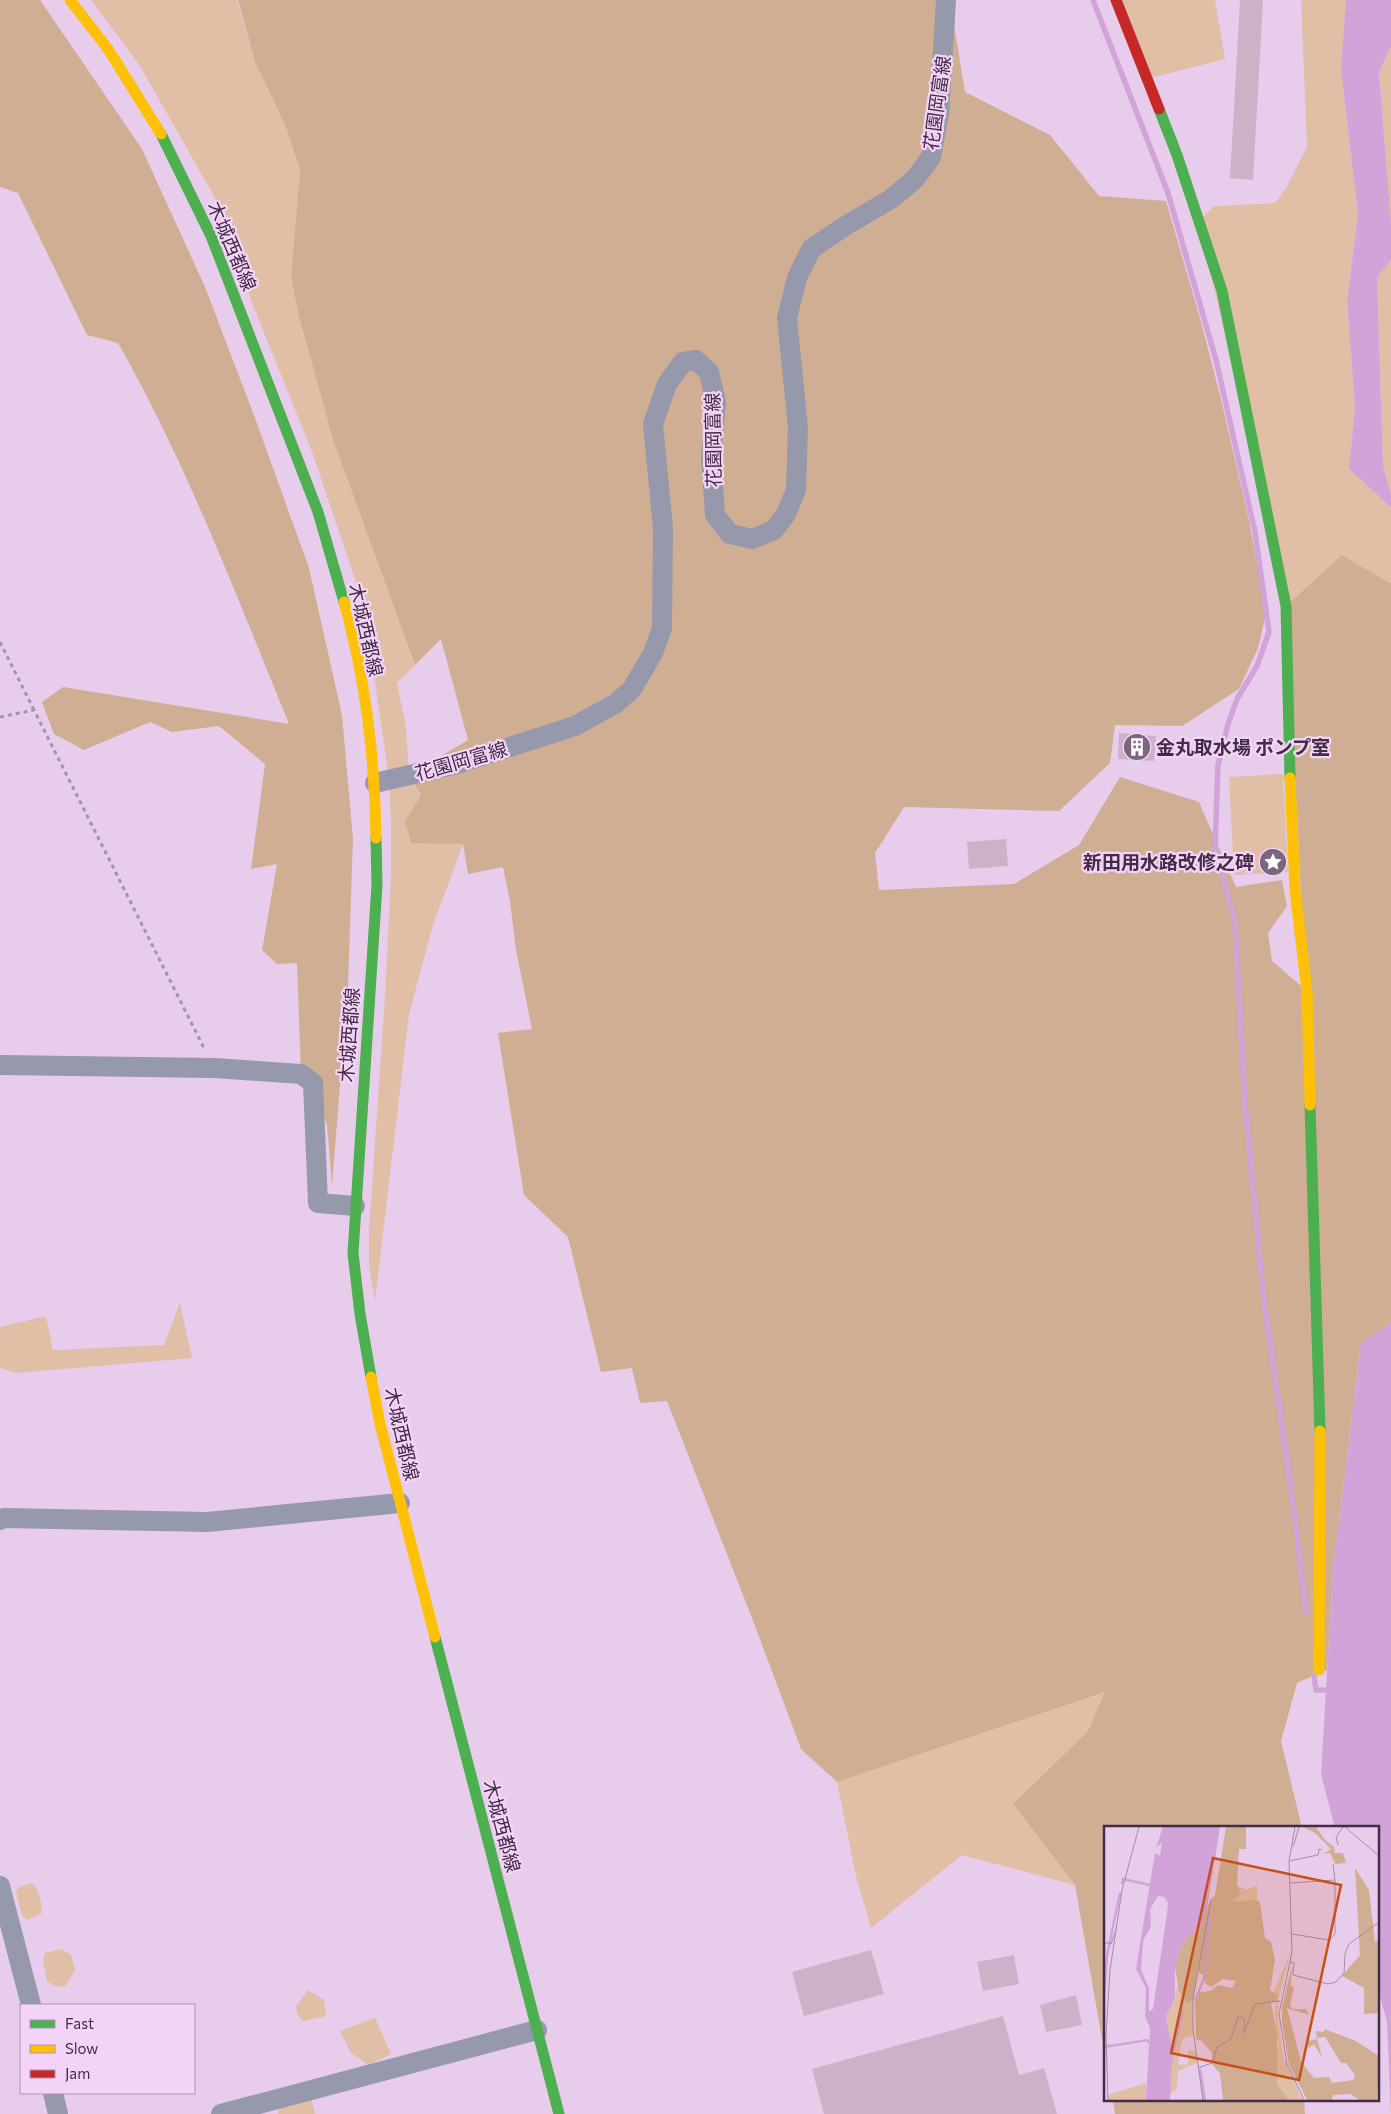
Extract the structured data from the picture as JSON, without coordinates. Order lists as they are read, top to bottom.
{
  "streets": {
    "main road": ["木城西都線"],
    "street": ["花園岡富線"]
  },
  "crossings": [
    ["花園岡富線", "木城西都線"]
  ],
  "places": {
    "building": ["金丸取水場 ポンプ室"],
    "place": ["新田用水路改修之碑"]
  },
  "legend": ["Fast", "Slow", "Jam"]
}
